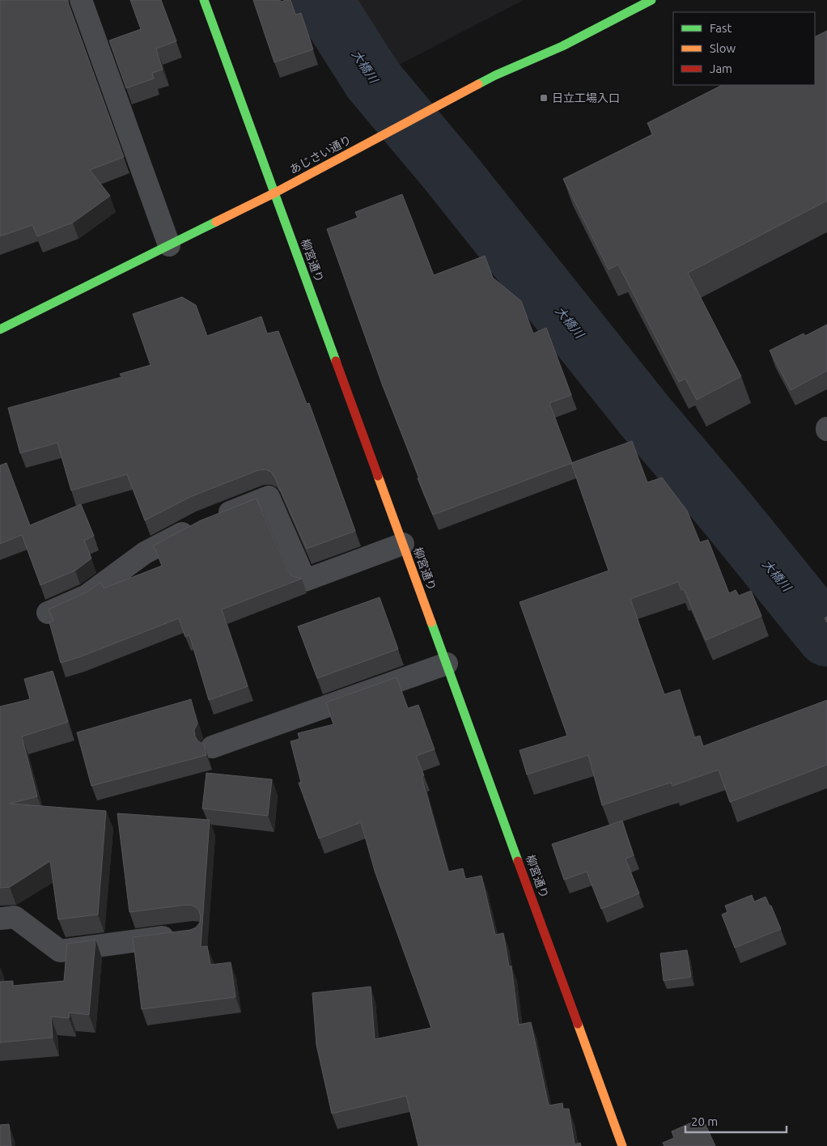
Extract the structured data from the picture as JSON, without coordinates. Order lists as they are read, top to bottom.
{
  "streets": {
    "street": ["あじさい通り", "柳宮通り"]
  },
  "crossings": [
    ["あじさい通り", "柳宮通り"]
  ],
  "water": ["大橋川"],
  "places": {
    "transit": ["日立工場入口"]
  },
  "legend": ["Fast", "Slow", "Jam"],
  "scale_bar": "20 m"
}
